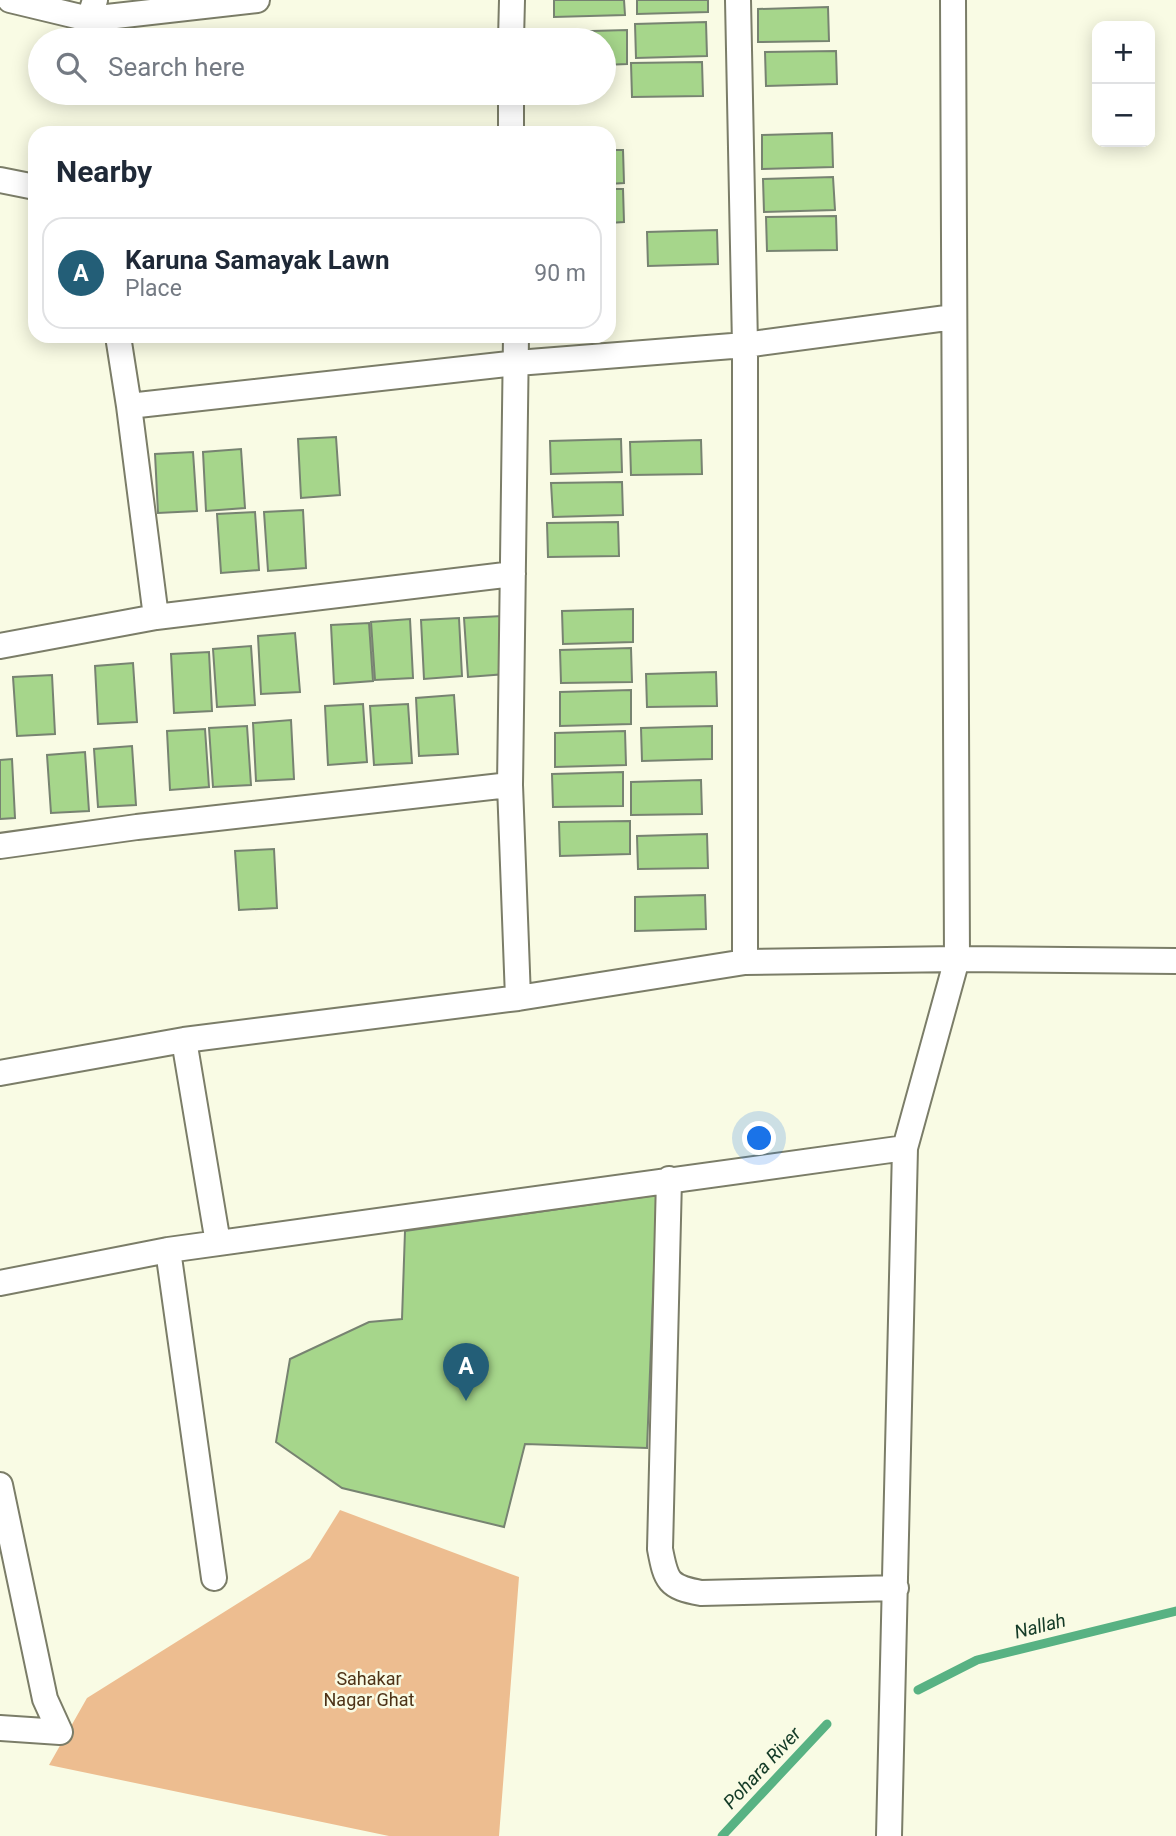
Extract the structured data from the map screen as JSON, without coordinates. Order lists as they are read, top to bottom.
{
  "water": ["Nallah", "Pohara River"],
  "parks": ["Sahakar Nagar Ghat"],
  "page": {
    "map_buttons": ["+", "−"],
    "search": "Search here",
    "heading": "Nearby",
    "list": [
      {
        "mark": "A",
        "name": "Karuna Samayak Lawn",
        "note": "Place",
        "value": "90 m"
      }
    ],
    "pins": "A"
  }
}
